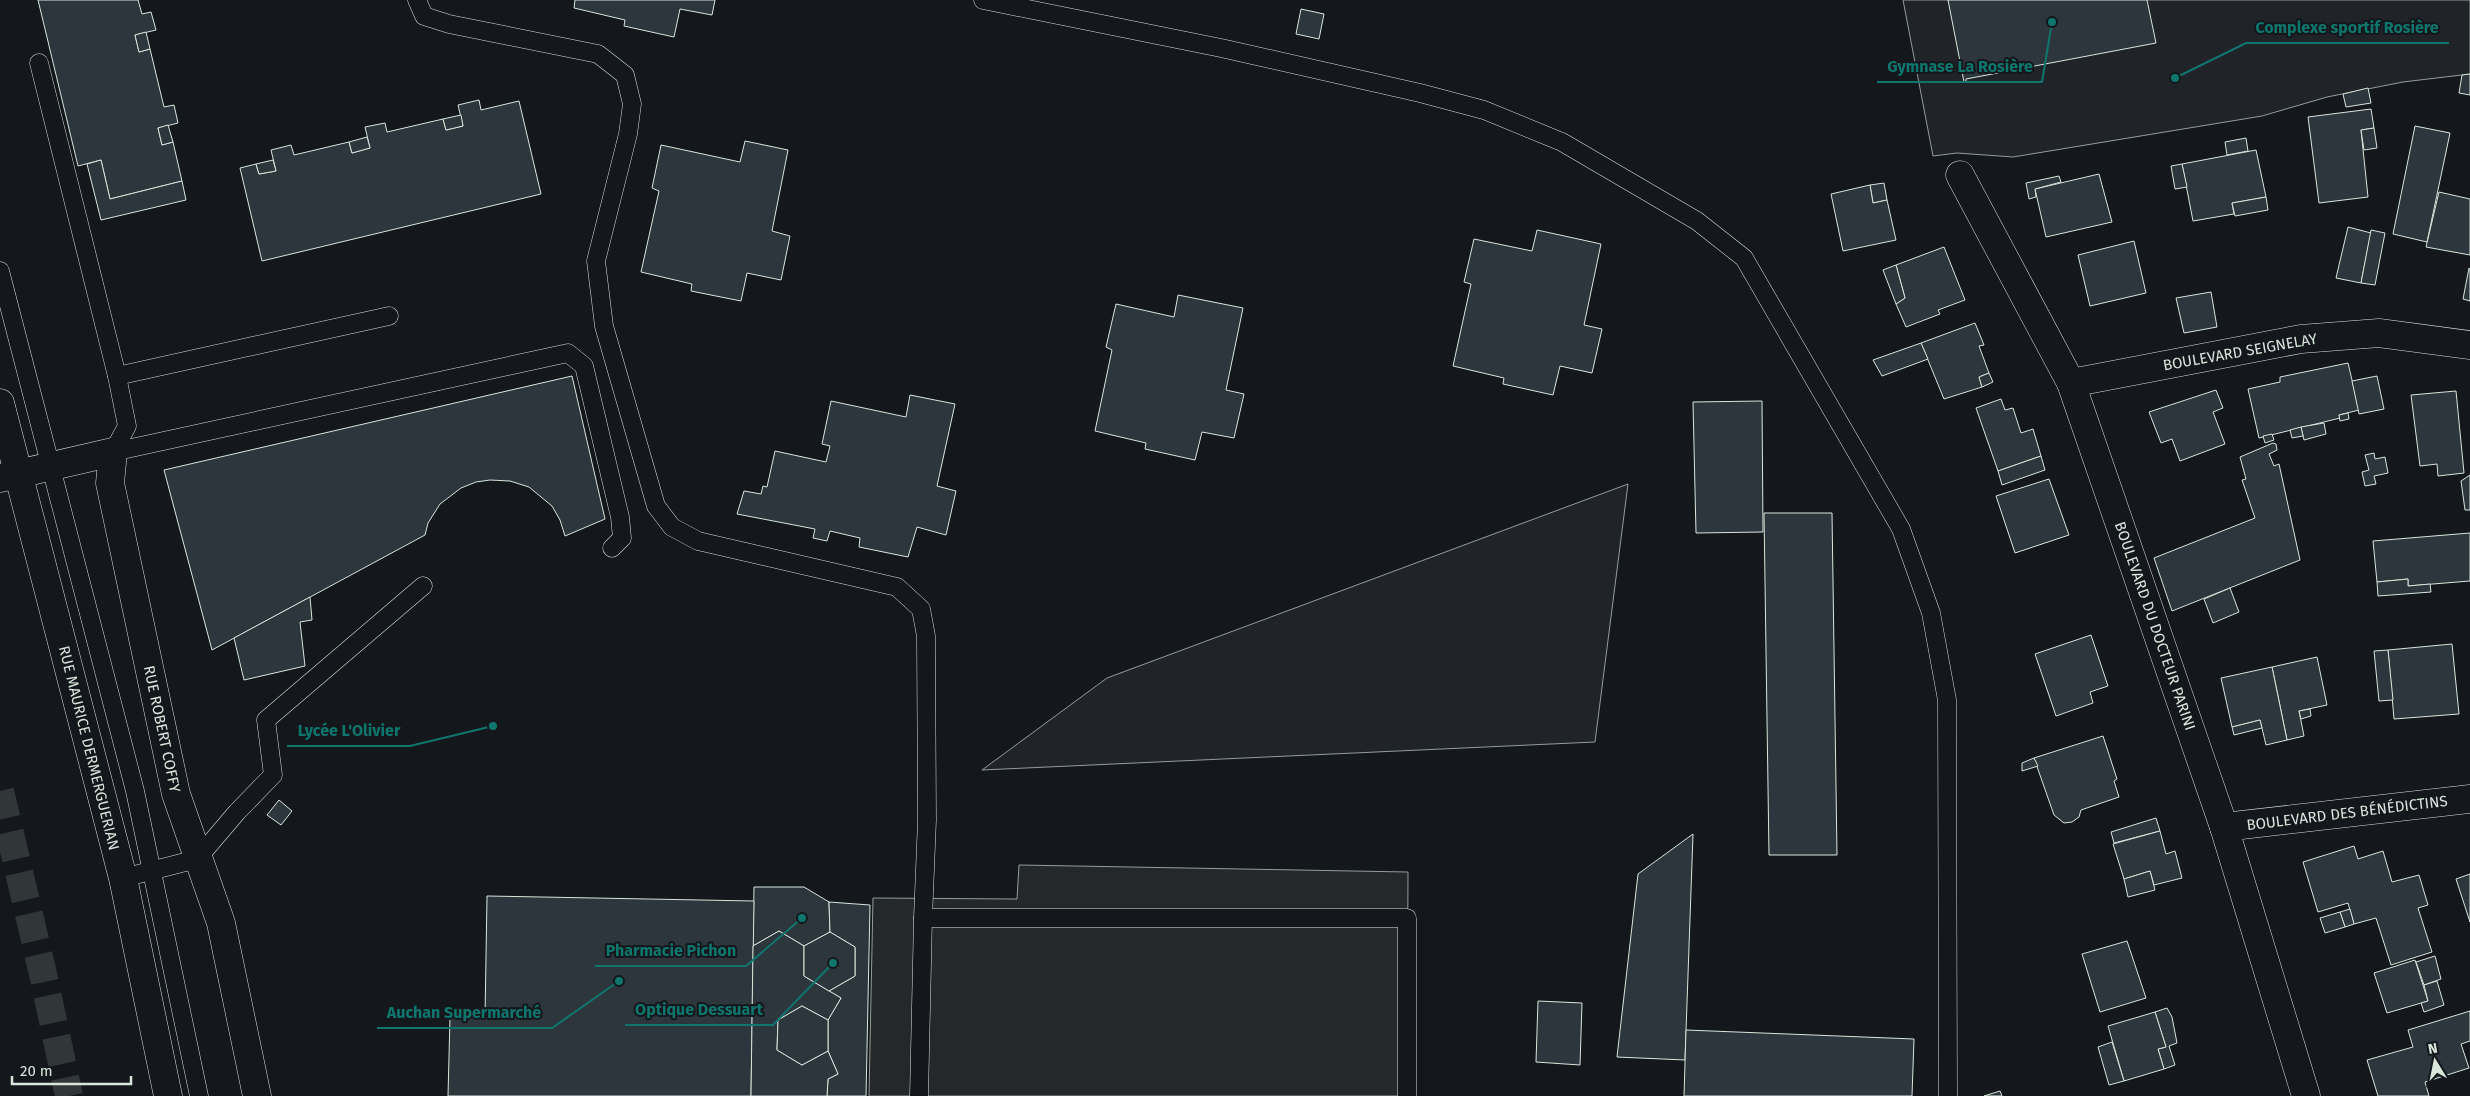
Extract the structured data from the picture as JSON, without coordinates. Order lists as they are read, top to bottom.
{
  "streets": {
    "street": [
      "BOULEVARD SEIGNELAY",
      "BOULEVARD DU DOCTEUR PARINI",
      "RUE ROBERT COFFY",
      "RUE MAURICE DERMERGUERIAN",
      "BOULEVARD DES BÉNÉDICTINS"
    ]
  },
  "crossings": [
    ["BOULEVARD SEIGNELAY", "BOULEVARD DU DOCTEUR PARINI"],
    ["BOULEVARD DU DOCTEUR PARINI", "BOULEVARD DES BÉNÉDICTINS"]
  ],
  "places": [
    "Gymnase La Rosière",
    "Complexe sportif Rosière",
    "Lycée L'Olivier",
    "Pharmacie Pichon",
    "Optique Dessuart",
    "Auchan Supermarché"
  ],
  "scale_bar": "20 m",
  "north": "top"
}
